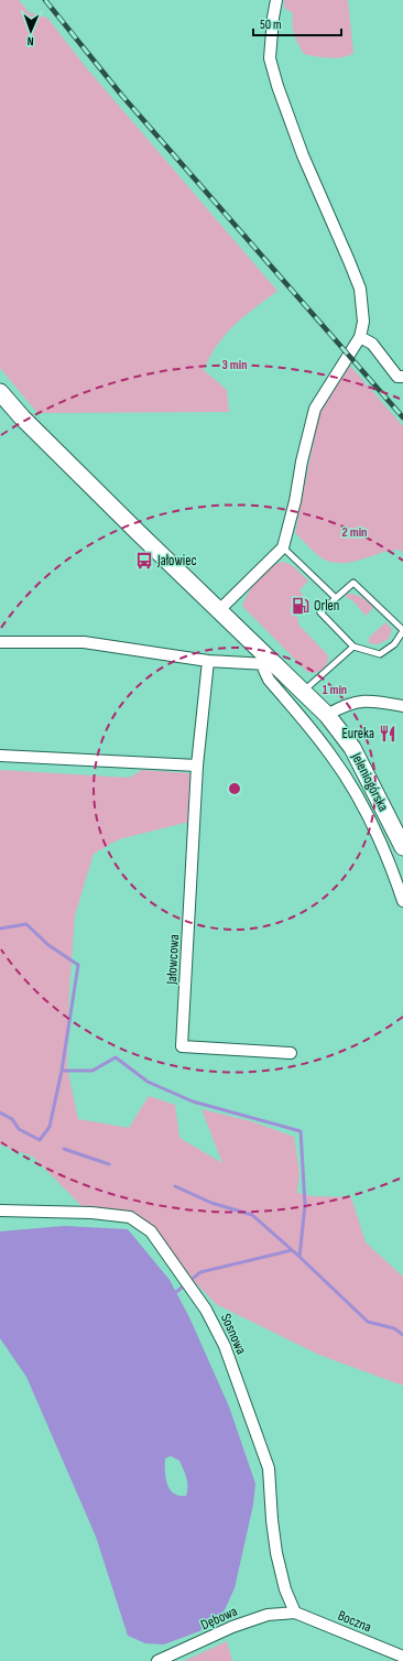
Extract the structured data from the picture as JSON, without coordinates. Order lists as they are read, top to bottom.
{
  "streets": {
    "main road": ["Jeleniogórska"],
    "street": [
      "Jałowcowa",
      "Sosnowa",
      "Dębowa",
      "Boczna"
    ]
  },
  "crossings": [
    ["Sosnowa", "Dębowa"],
    ["Sosnowa", "Boczna"],
    ["Dębowa", "Boczna"]
  ],
  "places": {
    "bus stop": ["Jałowiec"],
    "fuel station": ["Orlen"],
    "restaurant": ["Eureka"]
  },
  "scale_bar": "50 m",
  "north": "bottom",
  "rings": ["3 min", "2 min", "1 min"]
}
